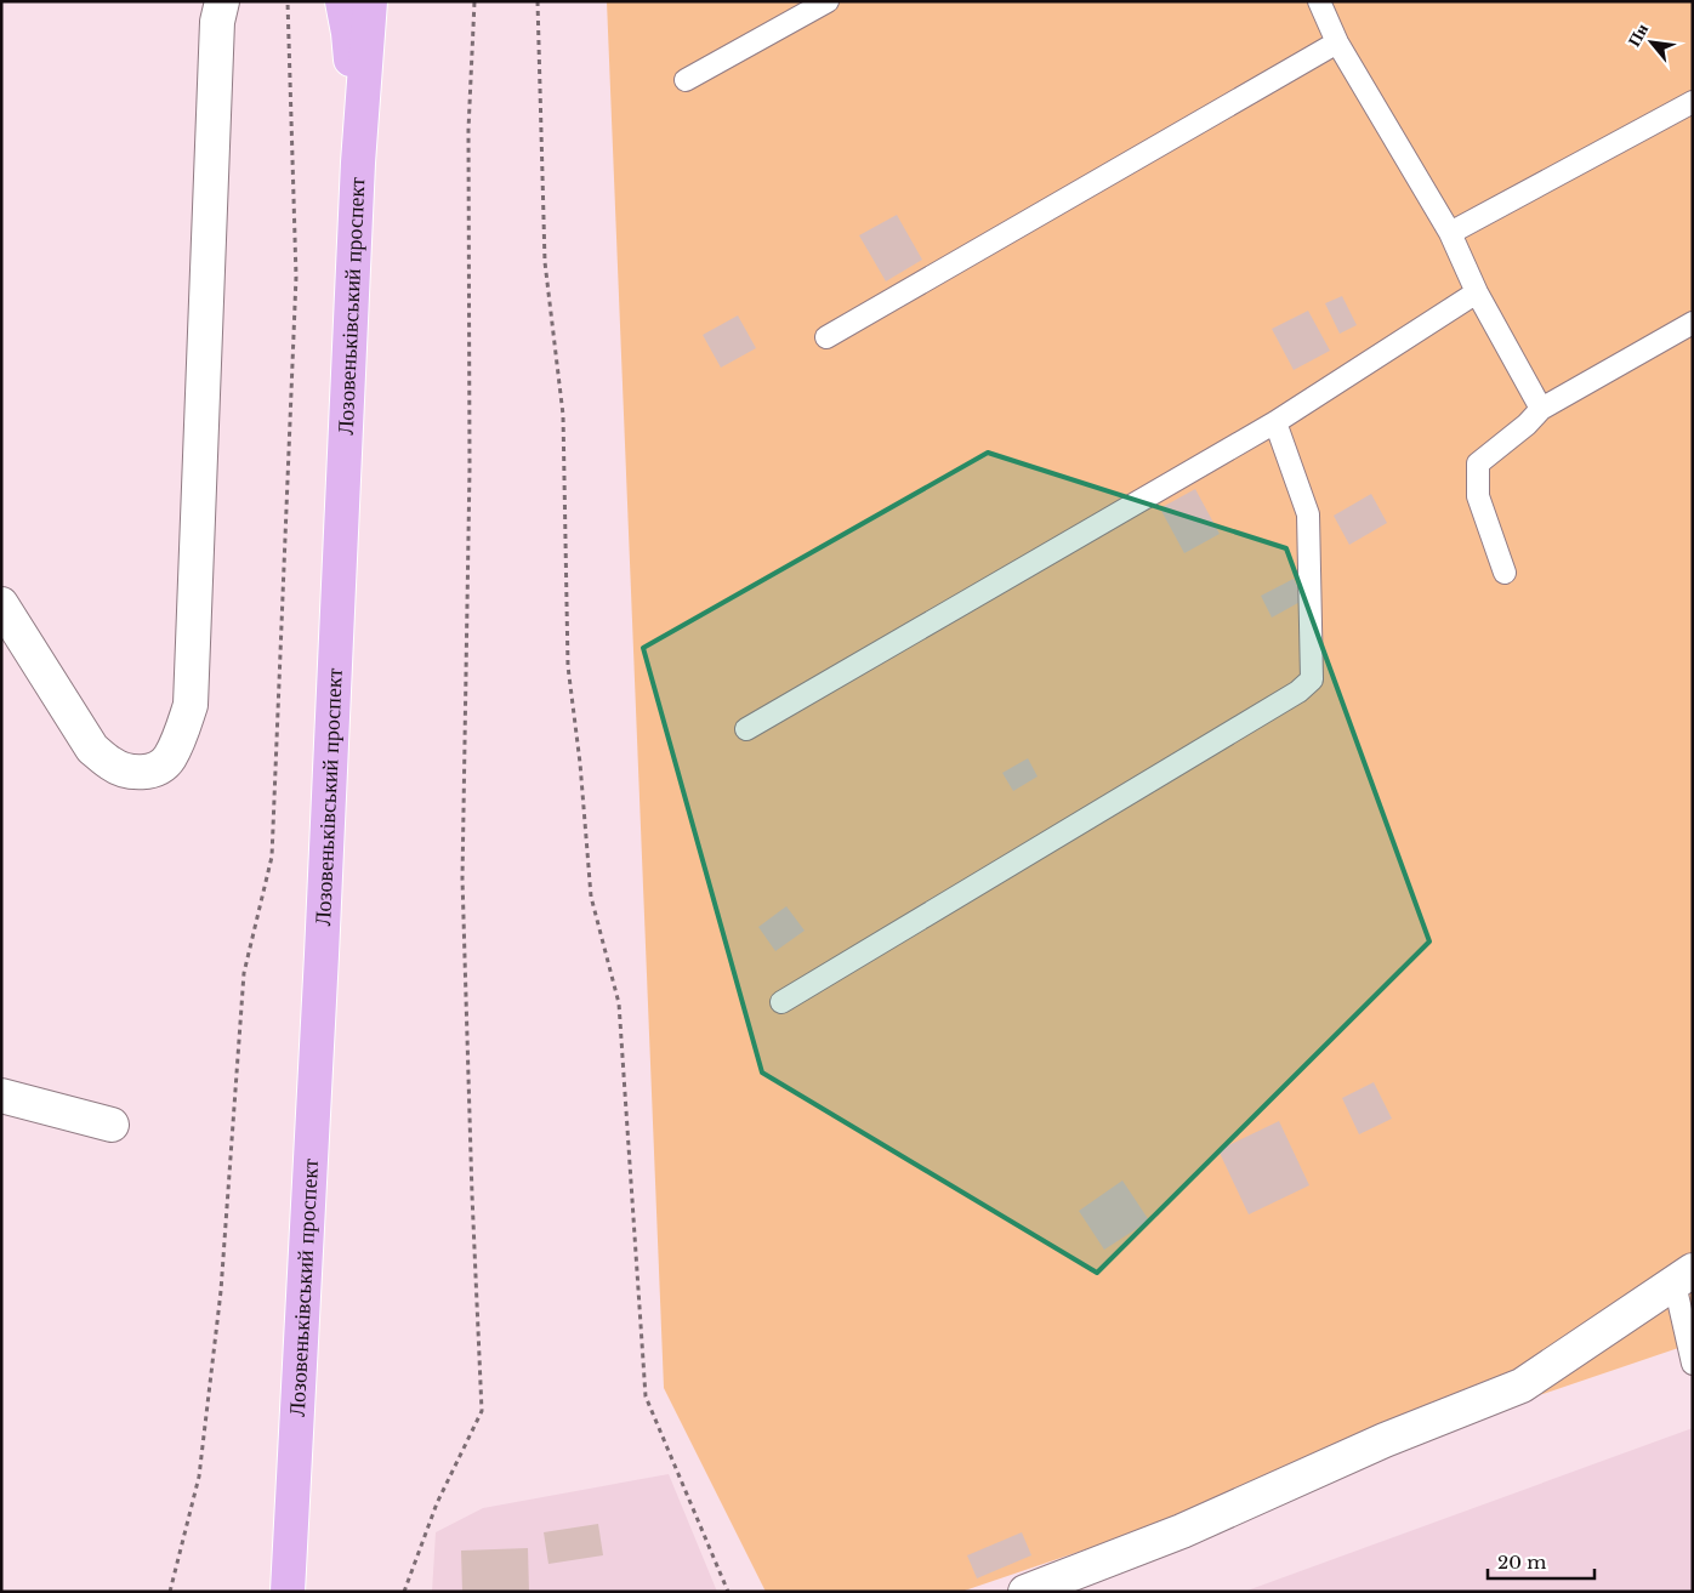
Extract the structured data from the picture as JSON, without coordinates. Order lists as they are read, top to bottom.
{
  "streets": {
    "highway": ["Лозовеньківський проспект"]
  },
  "scale_bar": "20 m",
  "north": "top left"
}
